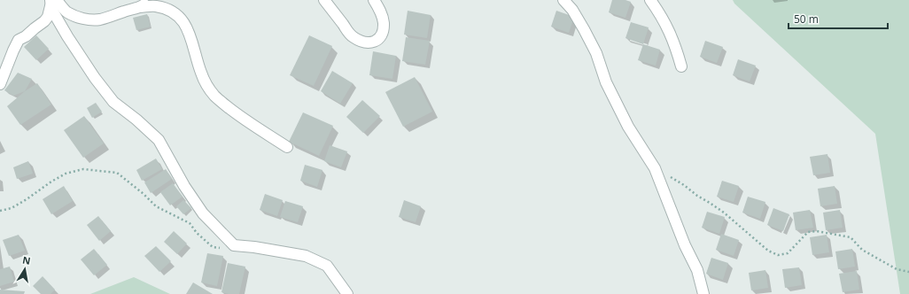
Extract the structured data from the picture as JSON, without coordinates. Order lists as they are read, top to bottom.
{
  "scale_bar": "50 m",
  "north": "top"
}
